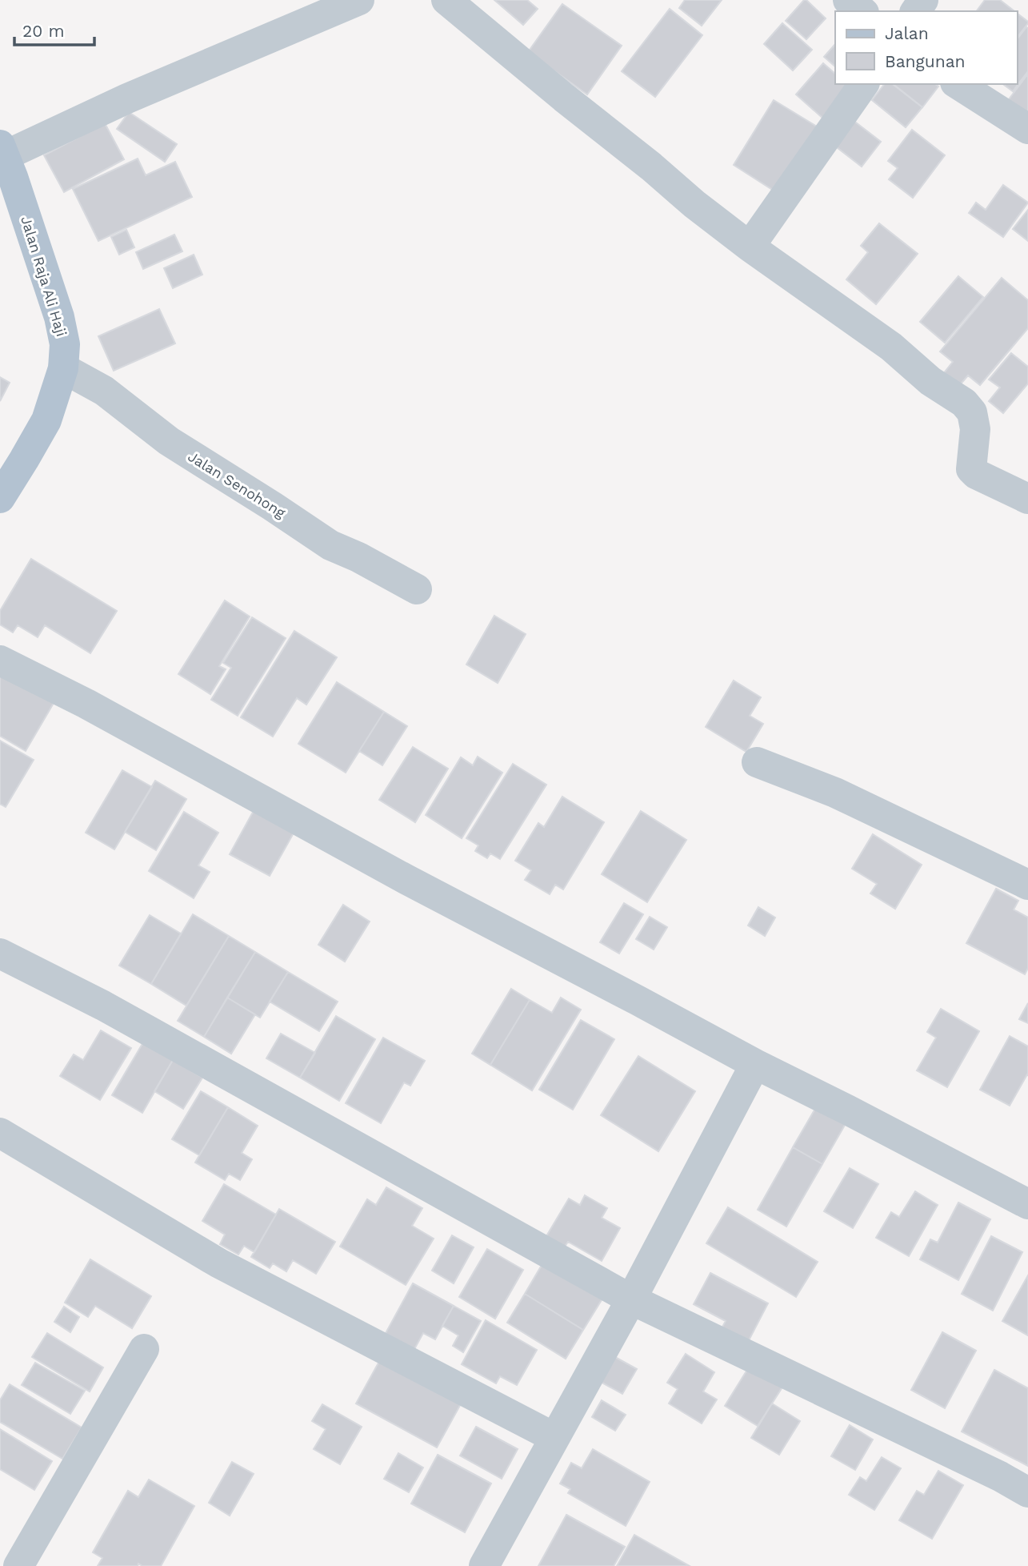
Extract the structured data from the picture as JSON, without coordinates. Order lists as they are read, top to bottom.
{
  "streets": {
    "main road": ["Jalan Raja Ali Haji"],
    "street": ["Jalan Senohong"]
  },
  "crossings": [
    ["Jalan Raja Ali Haji", "Jalan Senohong"]
  ],
  "legend": ["Jalan", "Bangunan"],
  "scale_bar": "20 m"
}
